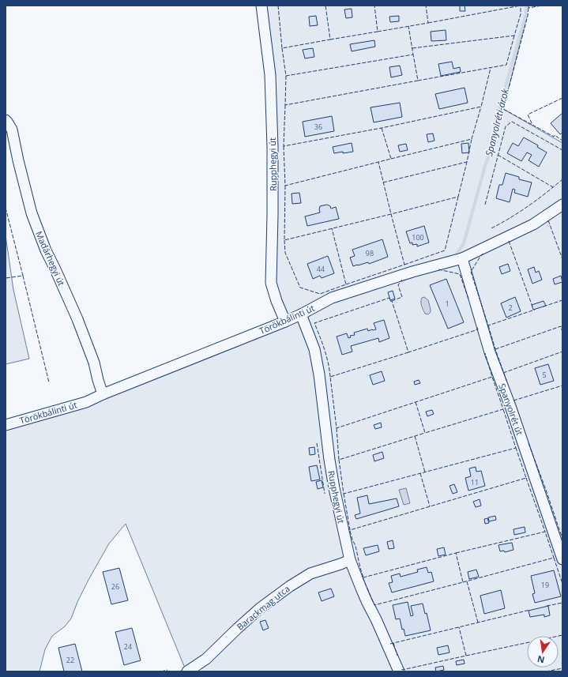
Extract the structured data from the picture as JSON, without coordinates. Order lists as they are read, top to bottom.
{
  "streets": {
    "street": [
      "Rupphegyi út",
      "Madárhegyi út",
      "Törökbálinti út",
      "Spanyolrét út",
      "Barackmag utca"
    ]
  },
  "crossings": [
    ["Rupphegyi út", "Törökbálinti út"],
    ["Rupphegyi út", "Barackmag utca"],
    ["Madárhegyi út", "Törökbálinti út"],
    ["Törökbálinti út", "Spanyolrét út"]
  ],
  "water": ["Spanyolréti-árok"],
  "house_numbers": [
    "36",
    "100",
    "98",
    "44",
    "1",
    "2",
    "5",
    "11",
    "19",
    "26",
    "24",
    "22"
  ],
  "north": "bottom"
}
